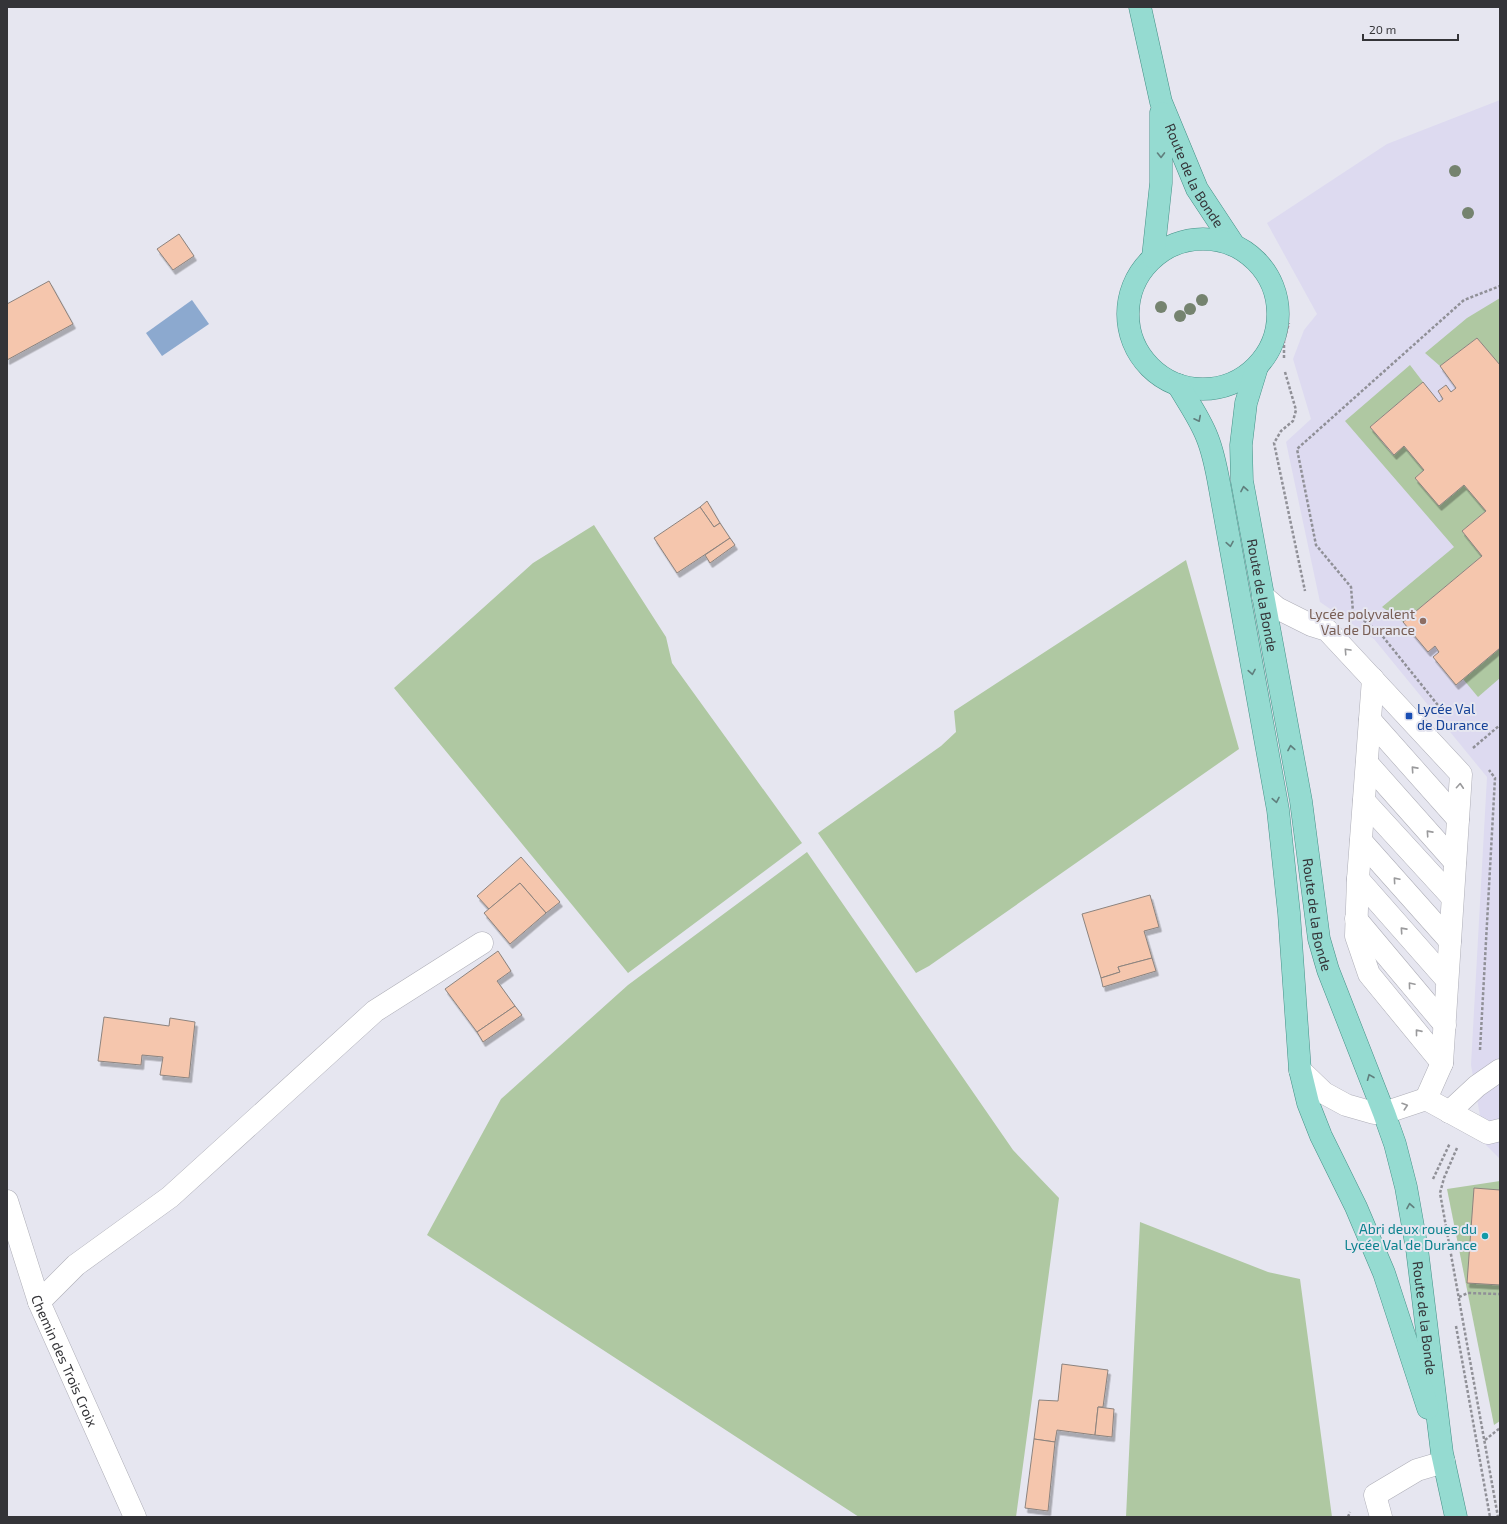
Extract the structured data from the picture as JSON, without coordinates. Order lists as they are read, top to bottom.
{
  "streets": {
    "main road": ["Route de la Bonde"],
    "street": ["Chemin des Trois Croix"]
  },
  "places": {
    "other": ["Lycée polyvalent Val de Durance", "Abri deux roues du Lycée Val de Durance"],
    "transit": ["Lycée Val de Durance"]
  },
  "scale_bar": "20 m"
}
